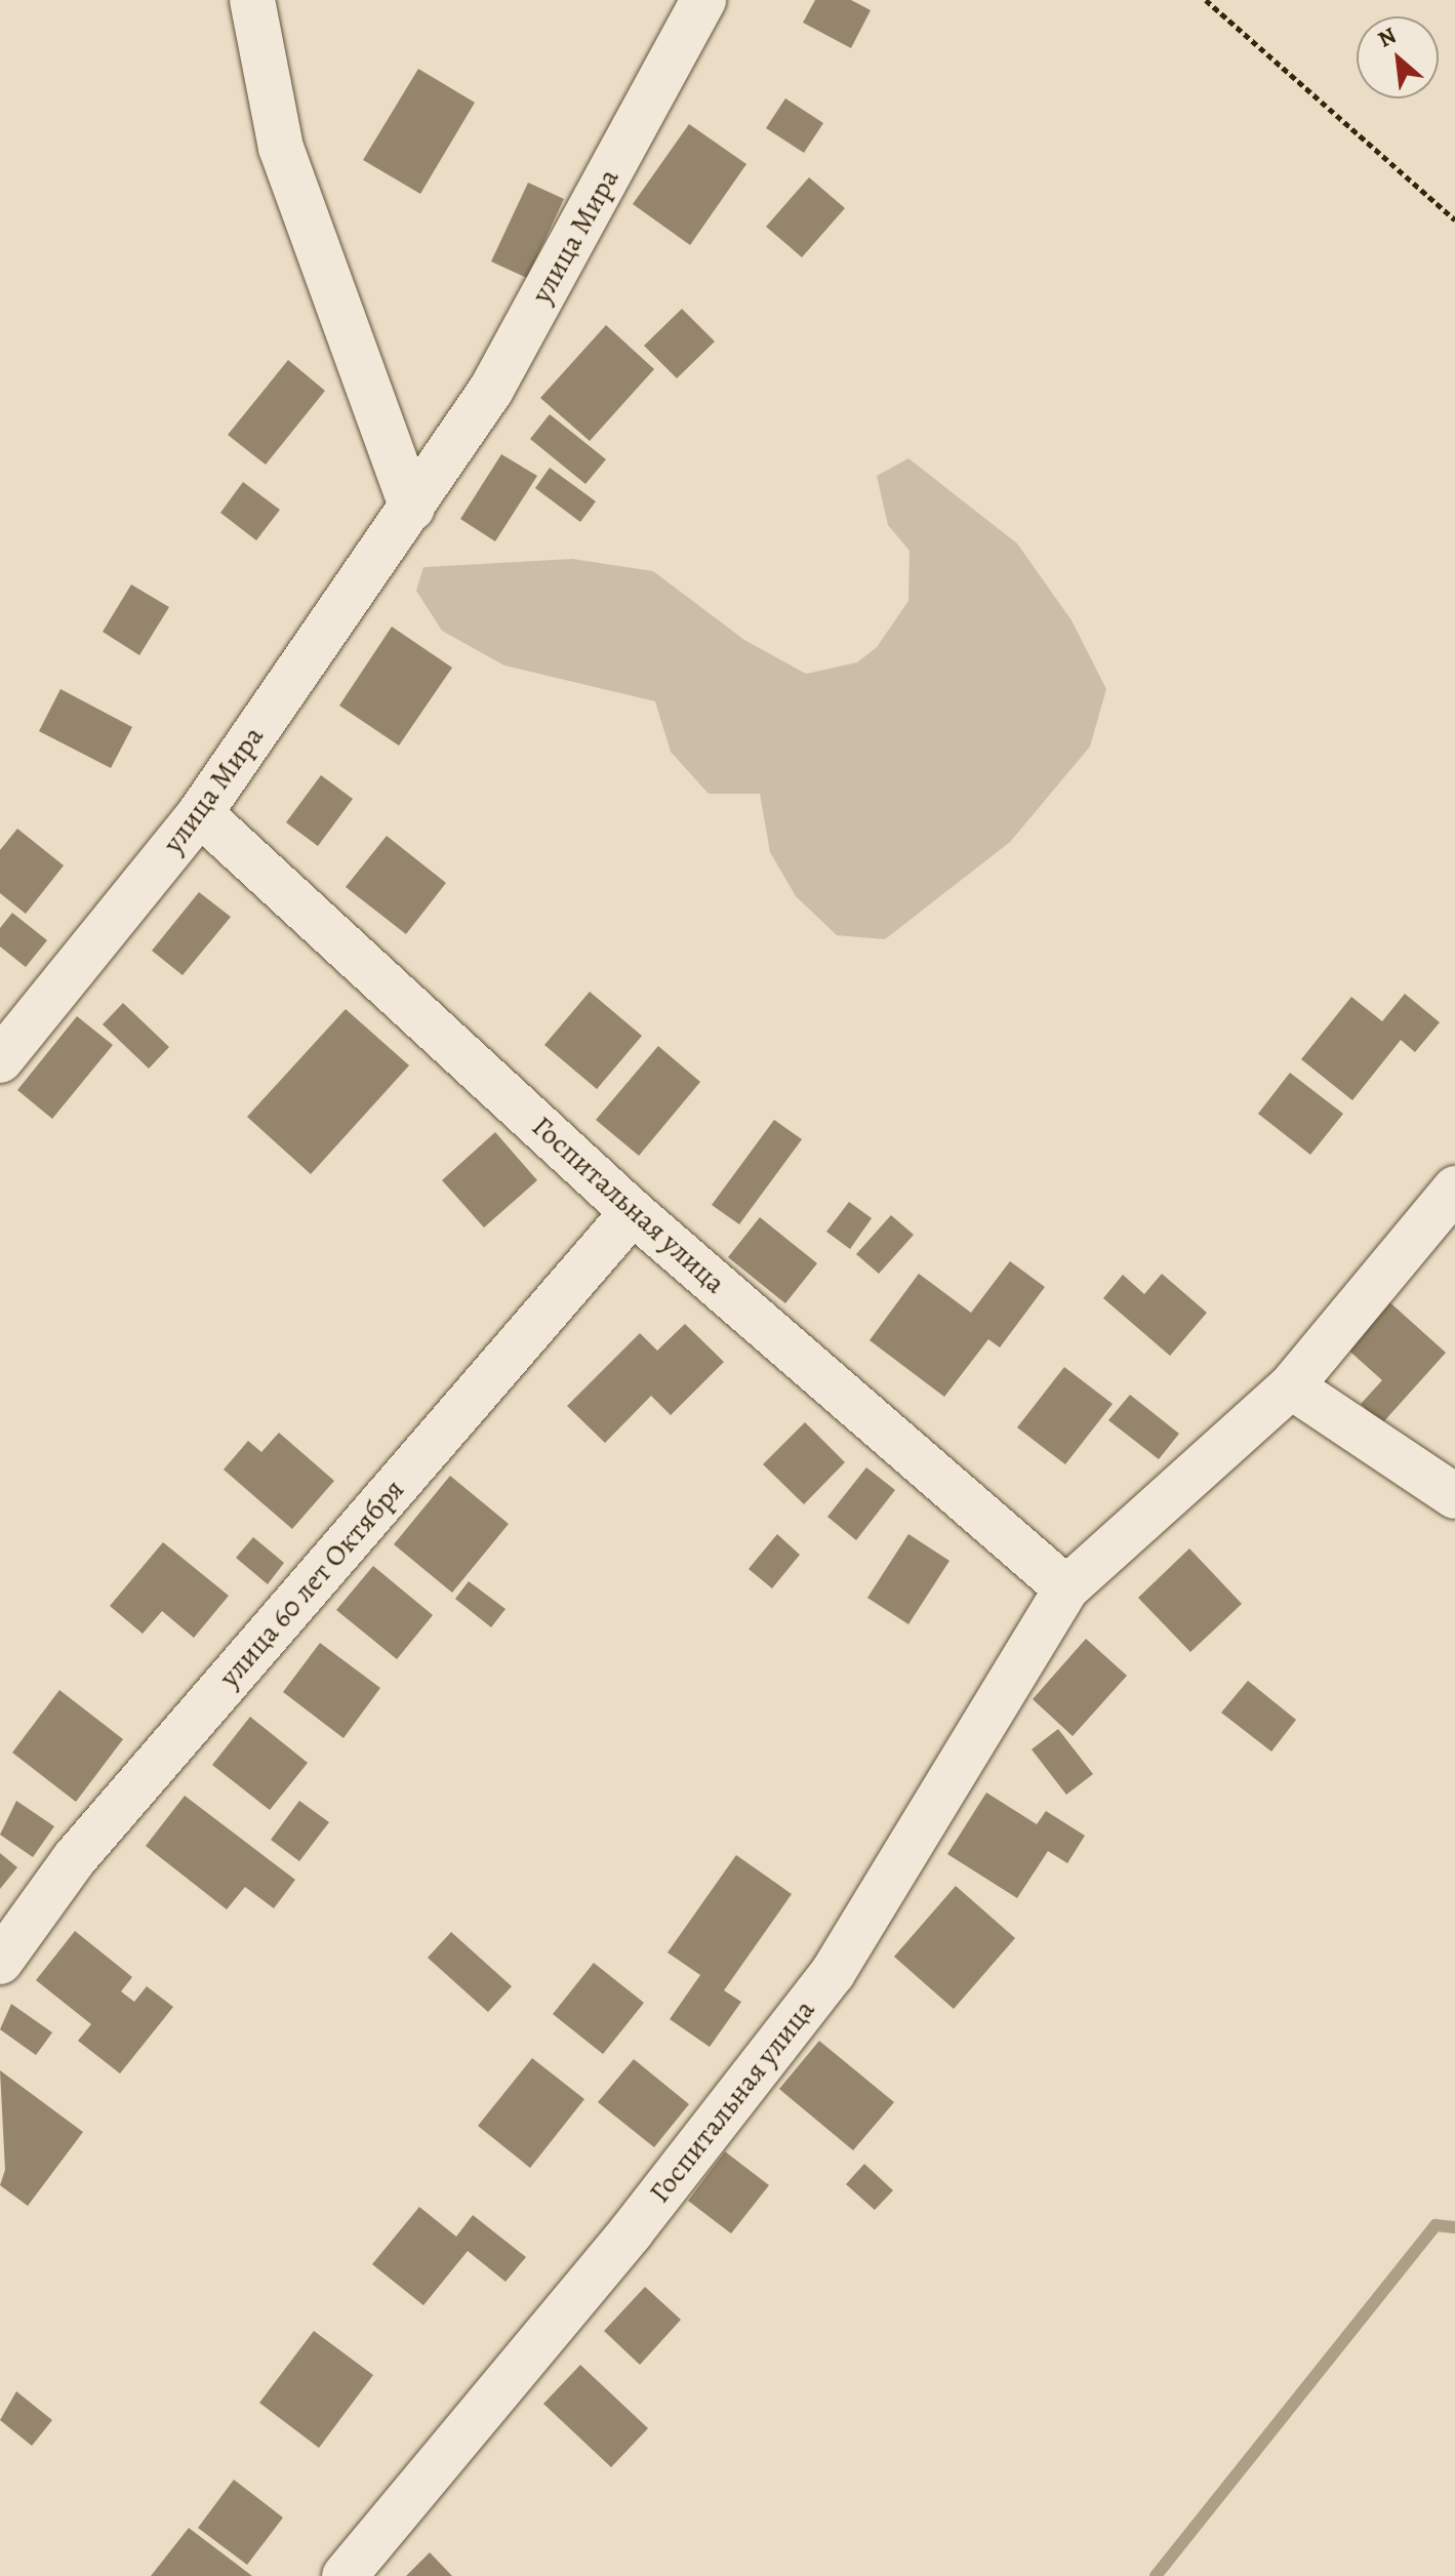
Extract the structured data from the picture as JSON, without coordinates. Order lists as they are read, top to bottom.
{
  "streets": {
    "street": ["улица Мира", "Госпитальная улица", "улица 60 лет Октября"]
  },
  "crossings": [
    ["улица Мира", "Госпитальная улица"],
    ["Госпитальная улица", "улица 60 лет Октября"]
  ],
  "north": "top left"
}
